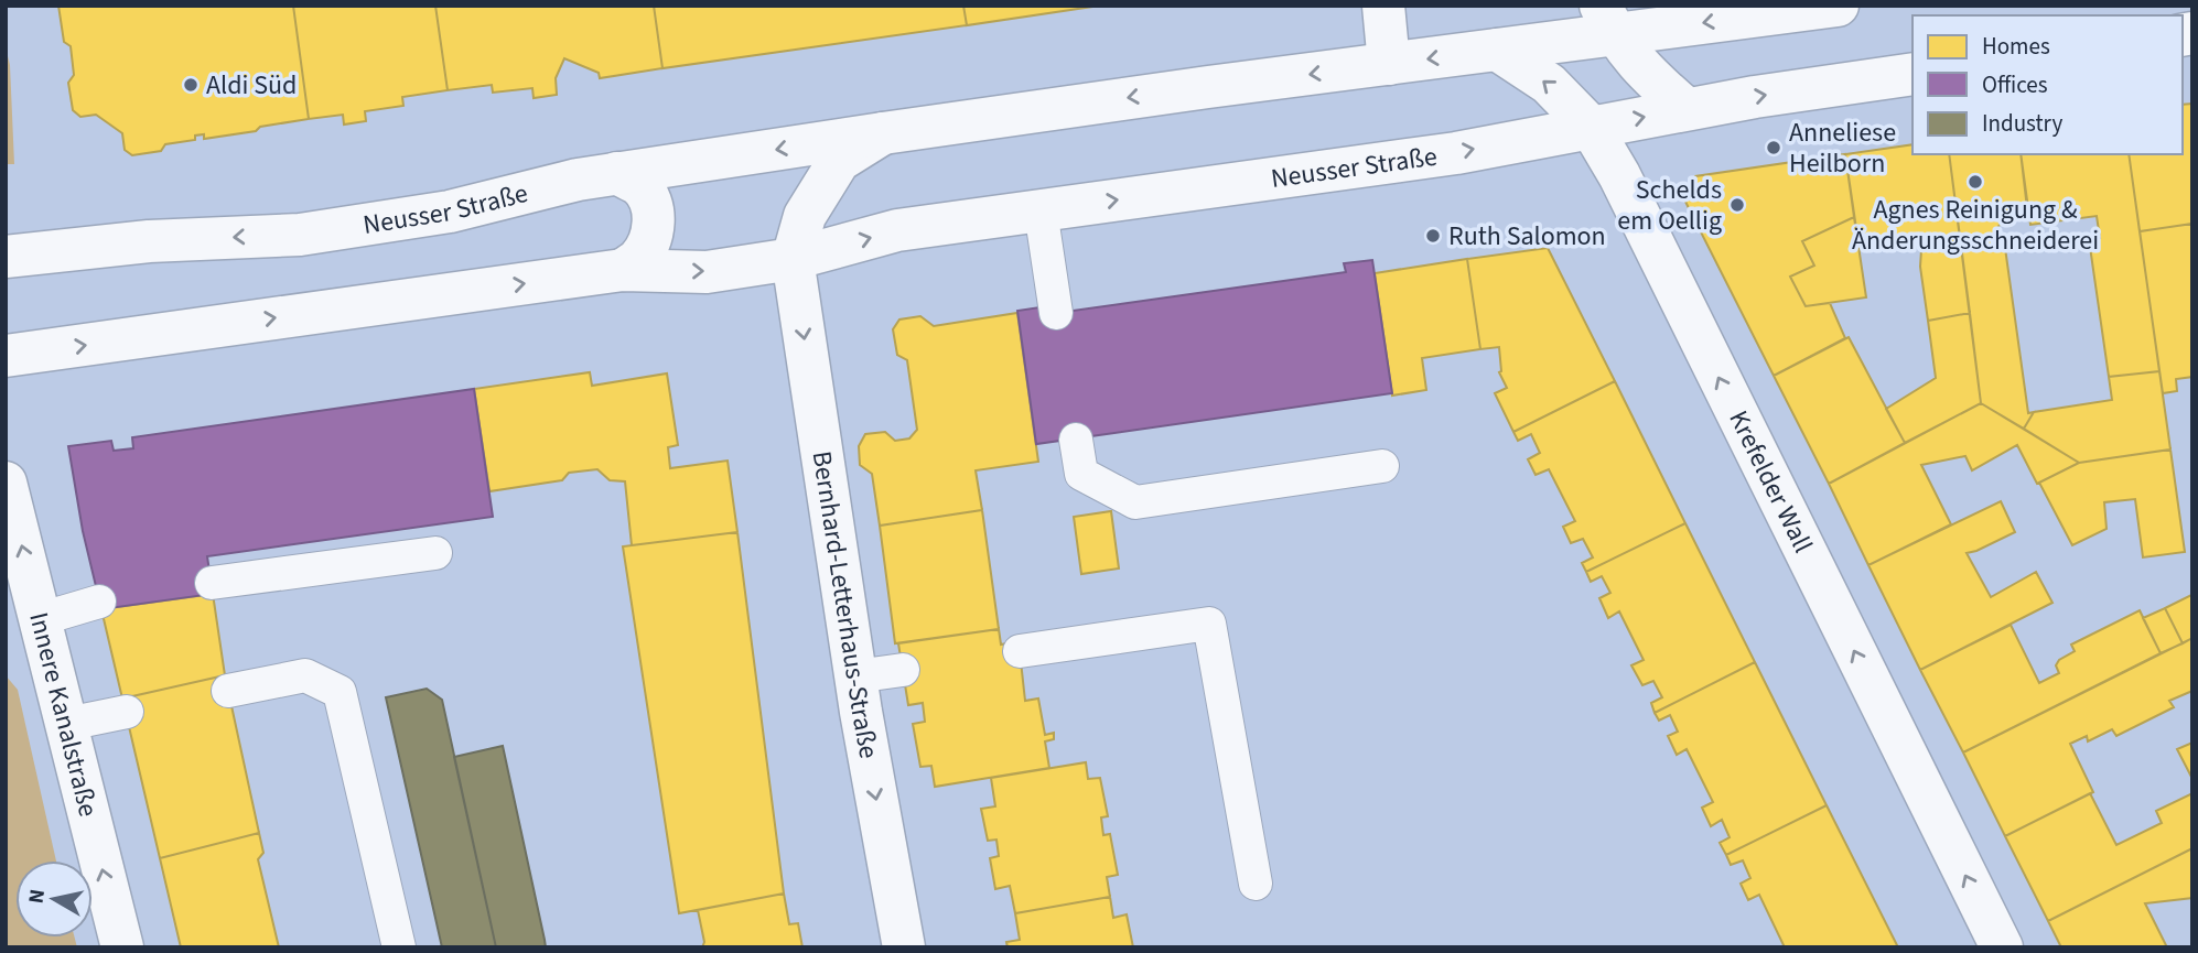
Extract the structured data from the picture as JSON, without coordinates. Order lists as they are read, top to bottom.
{
  "streets": {
    "main road": [
      "Neusser Straße",
      "Krefelder Wall",
      "Bernhard-Letterhaus-Straße",
      "Innere Kanalstraße"
    ]
  },
  "crossings": [
    ["Neusser Straße", "Krefelder Wall"],
    ["Neusser Straße", "Bernhard-Letterhaus-Straße"]
  ],
  "one_way": ["Krefelder Wall", "Bernhard-Letterhaus-Straße", "Innere Kanalstraße"],
  "places": [
    "Aldi Süd",
    "Anneliese Heilborn",
    "Agnes Reinigung & Änderungsschneiderei",
    "Schelds em Oellig",
    "Ruth Salomon"
  ],
  "legend": ["Homes", "Offices", "Industry"],
  "north": "left"
}
